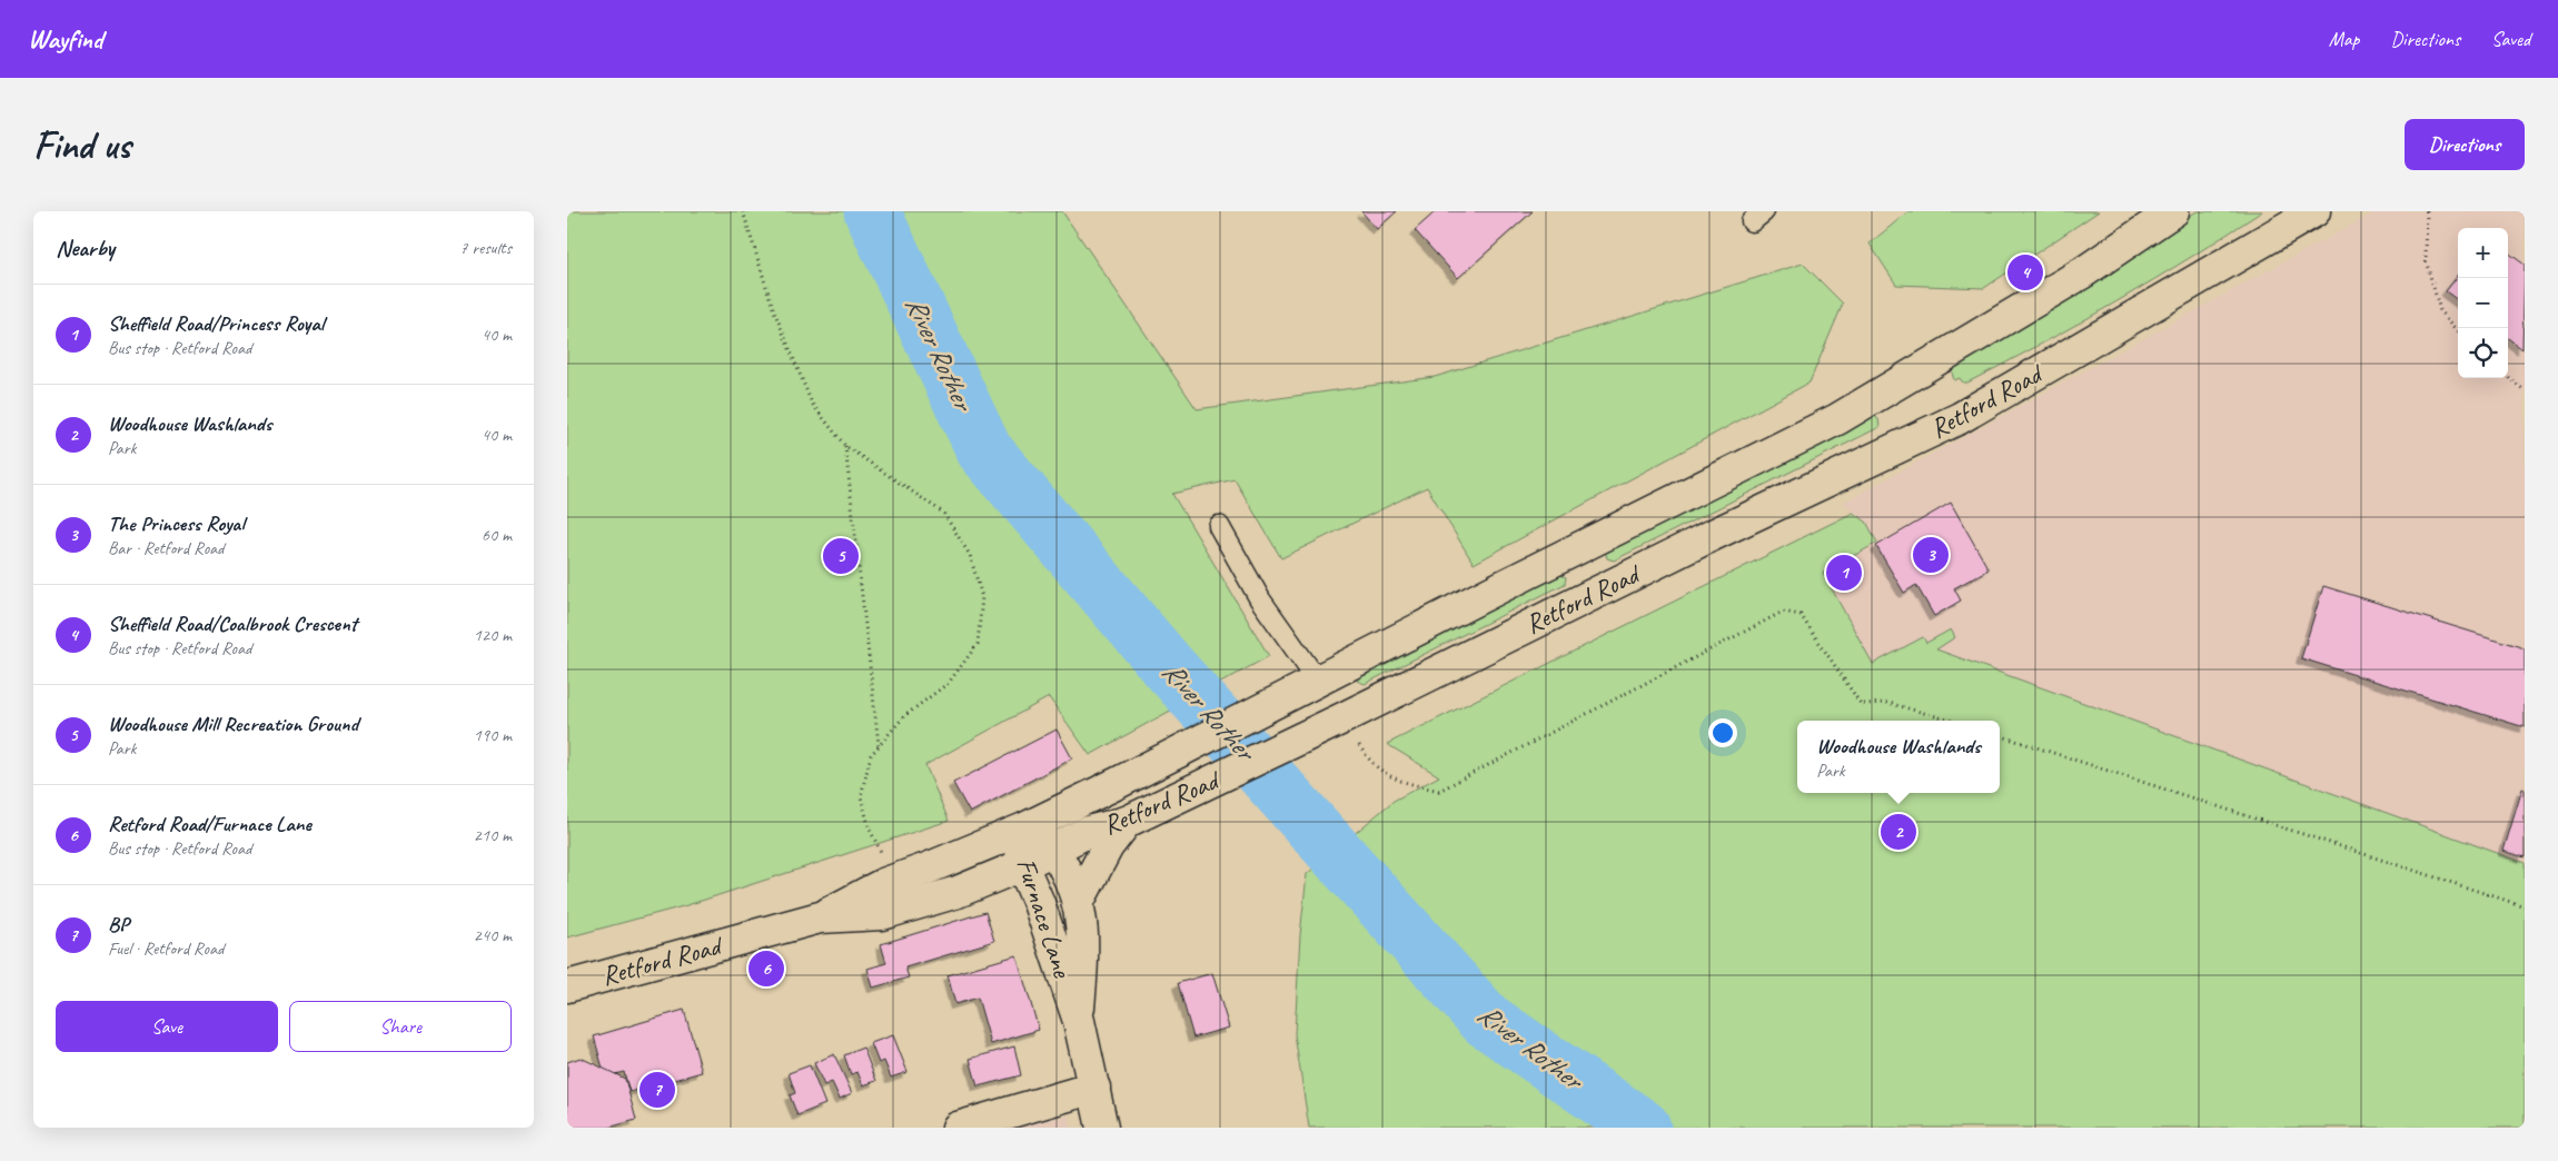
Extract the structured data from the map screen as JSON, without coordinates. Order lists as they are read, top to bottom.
{
  "streets": {
    "main road": ["Retford Road", "Furnace Lane"]
  },
  "crossings": [
    ["Retford Road", "Furnace Lane"]
  ],
  "water": ["River Rother"],
  "page": {
    "header": "Wayfind",
    "nav": ["Map", "Directions", "Saved"],
    "buttons": [
      "Directions",
      ["Save", "Share"]
    ],
    "title": "Find us",
    "heading": ["Nearby", "7 results"],
    "map_buttons": ["+", "−"],
    "pins": [
      "4",
      "3",
      "5",
      "1",
      "2",
      "6",
      "7"
    ],
    "list": [
      {
        "mark": "1",
        "name": "Sheffield Road/Princess Royal",
        "note": "Bus stop · Retford Road",
        "value": "40 m"
      },
      {
        "mark": "2",
        "name": "Woodhouse Washlands",
        "note": "Park",
        "value": "40 m"
      },
      {
        "mark": "3",
        "name": "The Princess Royal",
        "note": "Bar · Retford Road",
        "value": "60 m"
      },
      {
        "mark": "4",
        "name": "Sheffield Road/Coalbrook Crescent",
        "note": "Bus stop · Retford Road",
        "value": "120 m"
      },
      {
        "mark": "5",
        "name": "Woodhouse Mill Recreation Ground",
        "note": "Park",
        "value": "190 m"
      },
      {
        "mark": "6",
        "name": "Retford Road/Furnace Lane",
        "note": "Bus stop · Retford Road",
        "value": "210 m"
      },
      {
        "mark": "7",
        "name": "BP",
        "note": "Fuel · Retford Road",
        "value": "240 m"
      }
    ],
    "popup": ["Woodhouse Washlands", "Park"]
  }
}
